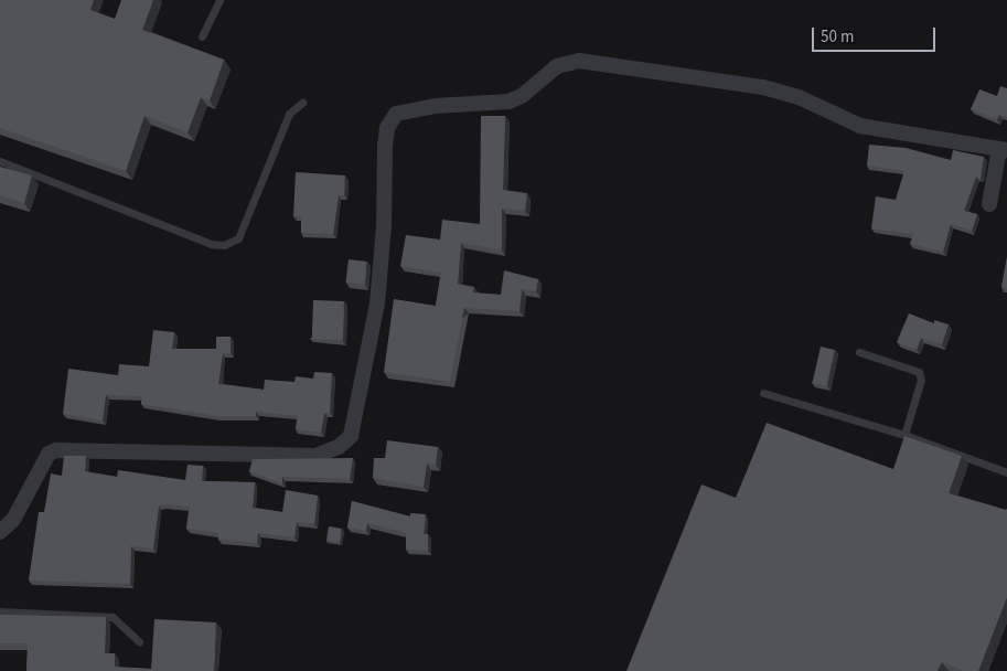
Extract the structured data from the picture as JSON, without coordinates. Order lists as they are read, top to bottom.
{
  "scale_bar": "50 m"
}
